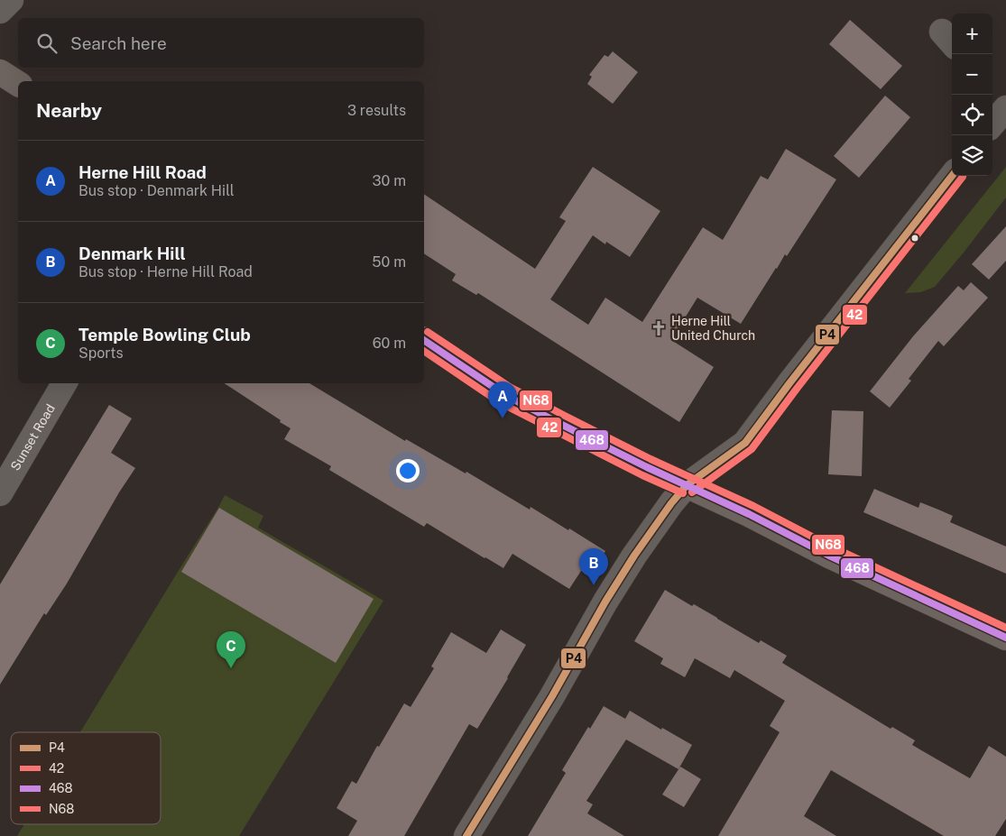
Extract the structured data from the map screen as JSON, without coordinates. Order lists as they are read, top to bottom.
{
  "streets": {
    "street": ["Sunset Road"]
  },
  "places": {
    "church": ["Herne Hill United Church"]
  },
  "lines": [
    "transit line P4",
    "transit line 42",
    "transit line N68",
    "transit line 468"
  ],
  "legend": [
    "P4",
    "42",
    "468",
    "N68"
  ],
  "page": {
    "map_buttons": ["+", "−"],
    "search": "Search here",
    "heading": ["Nearby", "3 results"],
    "list": [
      {
        "mark": "A",
        "name": "Herne Hill Road",
        "note": "Bus stop · Denmark Hill",
        "value": "30 m"
      },
      {
        "mark": "B",
        "name": "Denmark Hill",
        "note": "Bus stop · Herne Hill Road",
        "value": "50 m"
      },
      {
        "mark": "C",
        "name": "Temple Bowling Club",
        "note": "Sports",
        "value": "60 m"
      }
    ],
    "pins": ["A", "B", "C"]
  }
}
